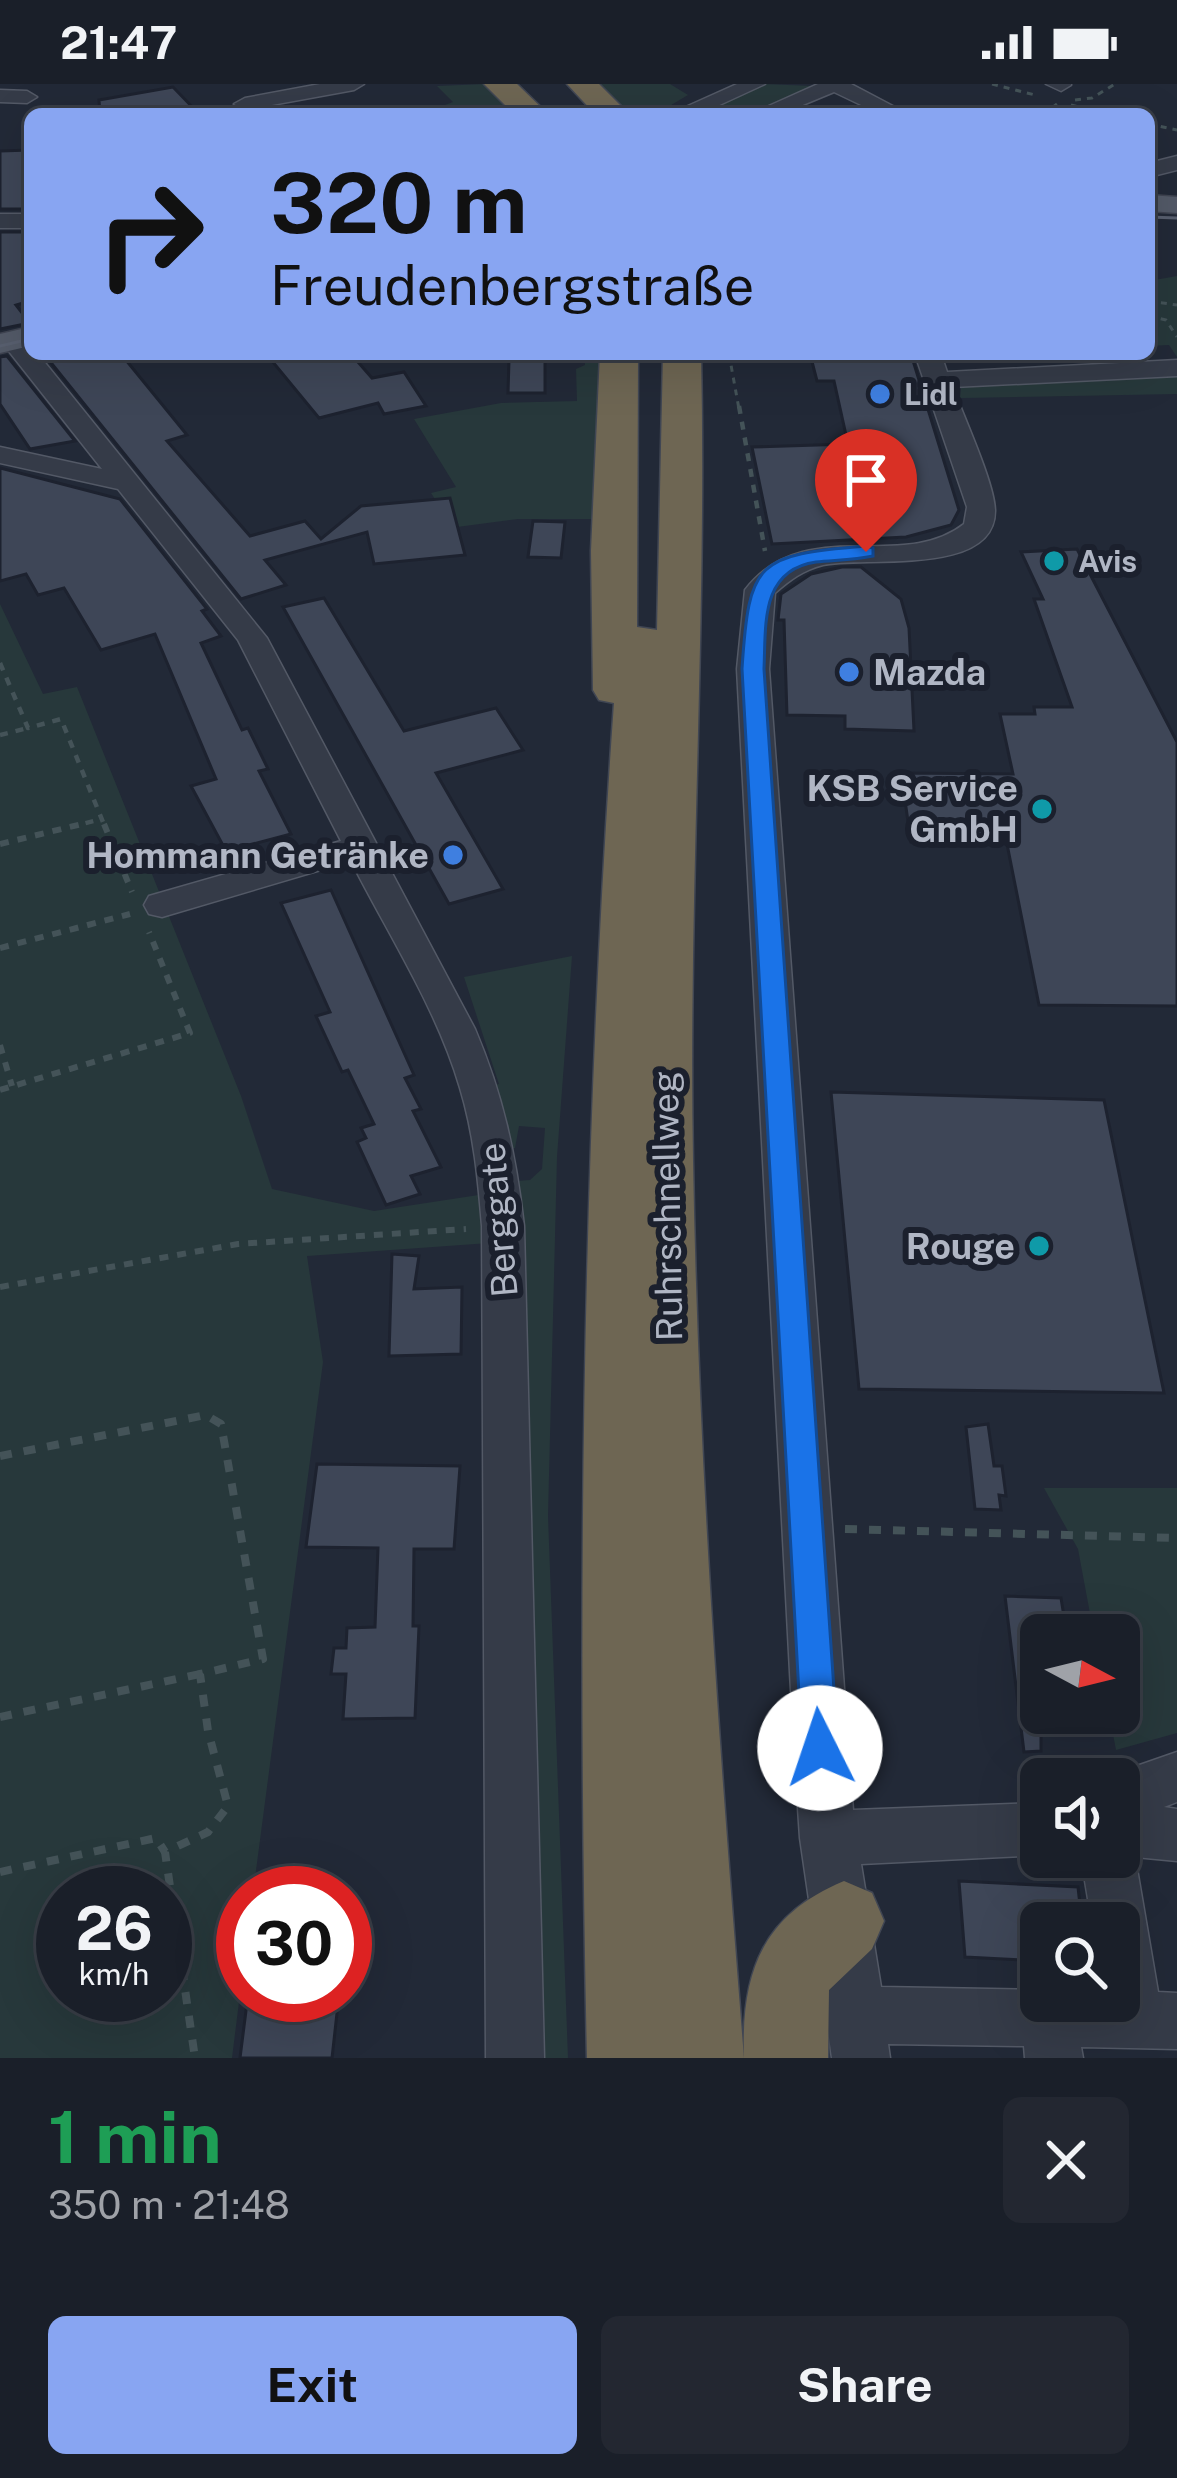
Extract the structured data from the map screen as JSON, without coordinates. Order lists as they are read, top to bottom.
{
  "streets": {
    "highway": ["Ruhrschnellweg"],
    "street": ["Berggate"]
  },
  "places": [
    "Lidl",
    "Avis",
    "Mazda",
    "KSB Service GmbH",
    "Hommann Getränke",
    "Rouge"
  ],
  "north": "right",
  "page": {
    "status": "21:47",
    "turn": ["320 m", "Freudenbergstraße"],
    "speed": "26 km/h",
    "limit": "30",
    "heading": ["1 min", "350 m · 21:48"],
    "buttons": ["Exit", "Share"]
  }
}
